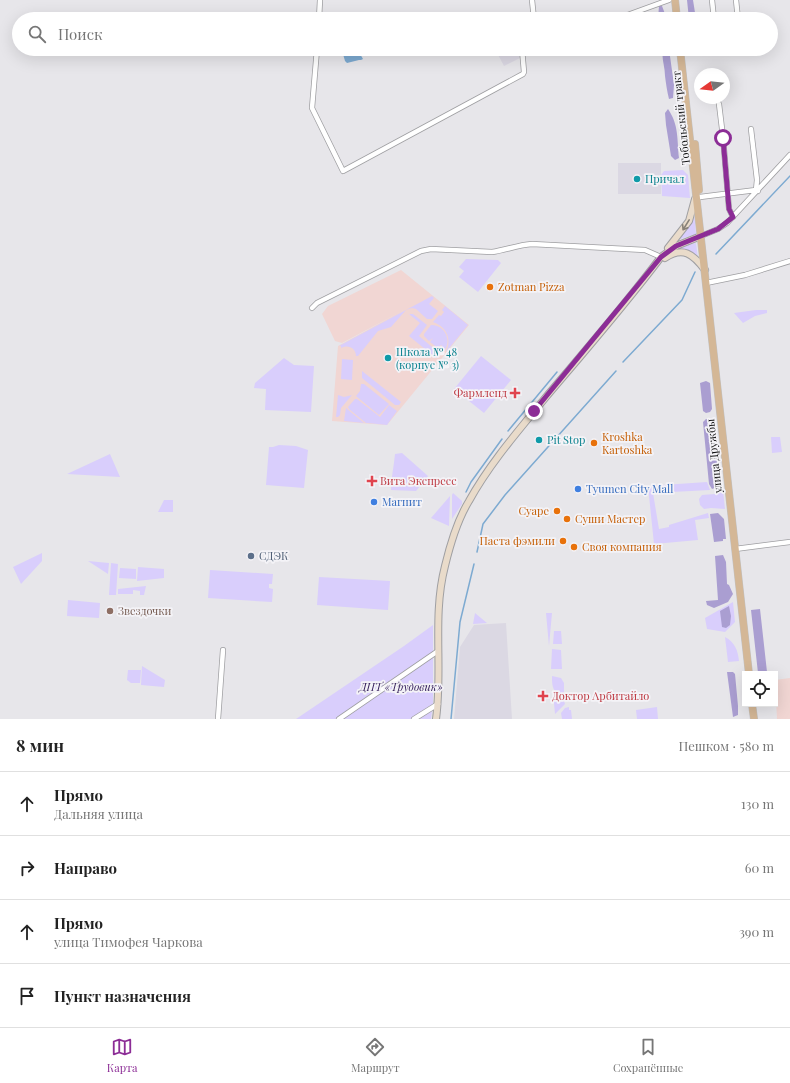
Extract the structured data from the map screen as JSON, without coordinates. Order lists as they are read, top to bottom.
{
  "streets": {
    "main road": ["Тобольский тракт", "улица Дружбы"]
  },
  "crossings": [
    ["Тобольский тракт", "улица Дружбы"]
  ],
  "parks": ["ДНТ «Трудовик»"],
  "places": {
    "other": [
      "Причал",
      "Zotman Pizza",
      "Школа № 48 (корпус № 3)",
      "Pit Stop",
      "Kroshka Kartoshka",
      "Tyumen City Mall",
      "Магнит",
      "Суаре",
      "Суши Мастер",
      "Паста фэмили",
      "Своя компания",
      "СДЭК",
      "Звездочки"
    ],
    "health": ["Фармленд", "Вита Экспресс", "Доктор Арбитайло"]
  },
  "north": "left",
  "page": {
    "search": "Поиск",
    "heading": ["8 мин", "Пешком · 580 m"],
    "list": [
      ["Прямо", "Дальняя улица", "130 m"],
      ["Направо", "60 m"],
      ["Прямо", "улица Тимофея Чаркова", "390 m"],
      "Пункт назначения"
    ],
    "nav": ["Карта", "Маршрут", "Сохранённые"]
  }
}
